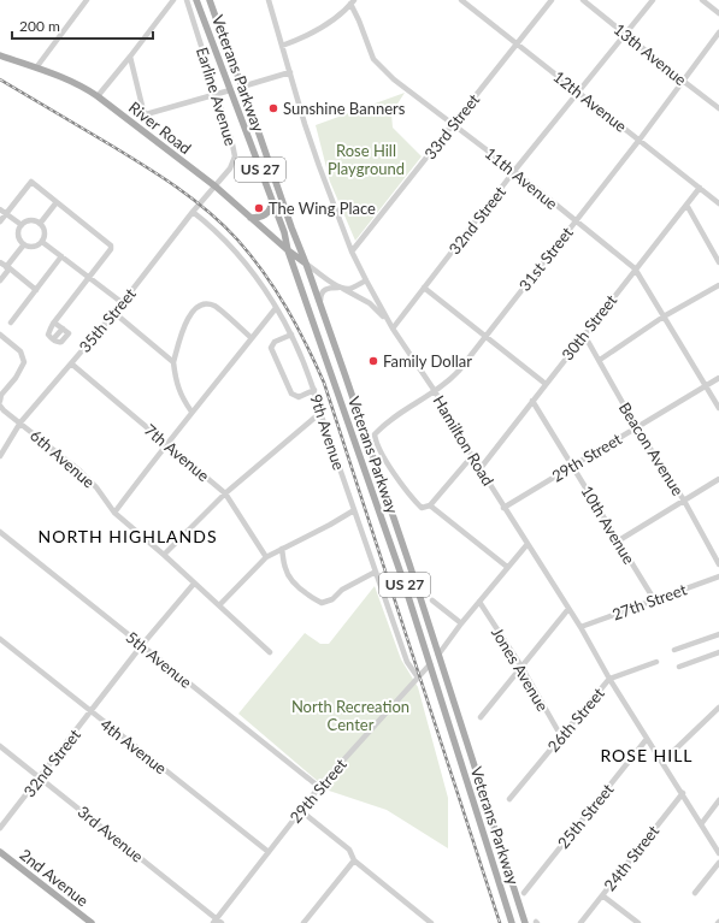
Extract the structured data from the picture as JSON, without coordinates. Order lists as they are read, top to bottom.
{
  "streets": {
    "main road": [
      "Veterans Parkway",
      "River Road",
      "US 27",
      "2nd Avenue"
    ],
    "street": [
      "13th Avenue",
      "Earline Avenue",
      "12th Avenue",
      "33rd Street",
      "11th Avenue",
      "32nd Street",
      "31st Street",
      "35th Street",
      "30th Street",
      "9th Avenue",
      "Hamilton Road",
      "Beacon Avenue",
      "7th Avenue",
      "29th Street",
      "6th Avenue",
      "10th Avenue",
      "27th Street",
      "5th Avenue",
      "Jones Avenue",
      "26th Street",
      "4th Avenue",
      "25th Street",
      "3rd Avenue",
      "24th Street"
    ]
  },
  "crossings": [
    ["13th Avenue", "32nd Street"],
    ["13th Avenue", "31st Street"],
    ["Veterans Parkway", "River Road"],
    ["Veterans Parkway", "29th Street"],
    ["Earline Avenue", "River Road"],
    ["Earline Avenue", "35th Street"],
    ["12th Avenue", "33rd Street"],
    ["12th Avenue", "32nd Street"],
    ["12th Avenue", "31st Street"],
    ["12th Avenue", "30th Street"],
    ["33rd Street", "11th Avenue"],
    ["33rd Street", "Hamilton Road"],
    ["River Road", "35th Street"],
    ["11th Avenue", "32nd Street"],
    ["11th Avenue", "31st Street"],
    ["11th Avenue", "30th Street"],
    ["11th Avenue", "29th Street"],
    ["32nd Street", "Hamilton Road"],
    ["32nd Street", "6th Avenue"],
    ["32nd Street", "5th Avenue"],
    ["32nd Street", "4th Avenue"],
    ["32nd Street", "3rd Avenue"],
    ["31st Street", "Hamilton Road"],
    ["35th Street", "9th Avenue"],
    ["35th Street", "7th Avenue"],
    ["35th Street", "6th Avenue"],
    ["30th Street", "Hamilton Road"],
    ["30th Street", "Beacon Avenue"],
    ["30th Street", "10th Avenue"],
    ["9th Avenue", "29th Street"],
    ["Hamilton Road", "29th Street"],
    ["Hamilton Road", "27th Street"],
    ["Hamilton Road", "26th Street"],
    ["Hamilton Road", "25th Street"],
    ["Hamilton Road", "24th Street"],
    ["Beacon Avenue", "29th Street"],
    ["29th Street", "10th Avenue"],
    ["29th Street", "5th Avenue"],
    ["29th Street", "4th Avenue"],
    ["29th Street", "3rd Avenue"],
    ["10th Avenue", "27th Street"],
    ["Jones Avenue", "26th Street"]
  ],
  "districts": ["NORTH HIGHLANDS", "ROSE HILL"],
  "parks": ["Rose Hill Playground", "North Recreation Center"],
  "places": ["Sunshine Banners", "The Wing Place", "Family Dollar"],
  "scale_bar": "200 m"
}
